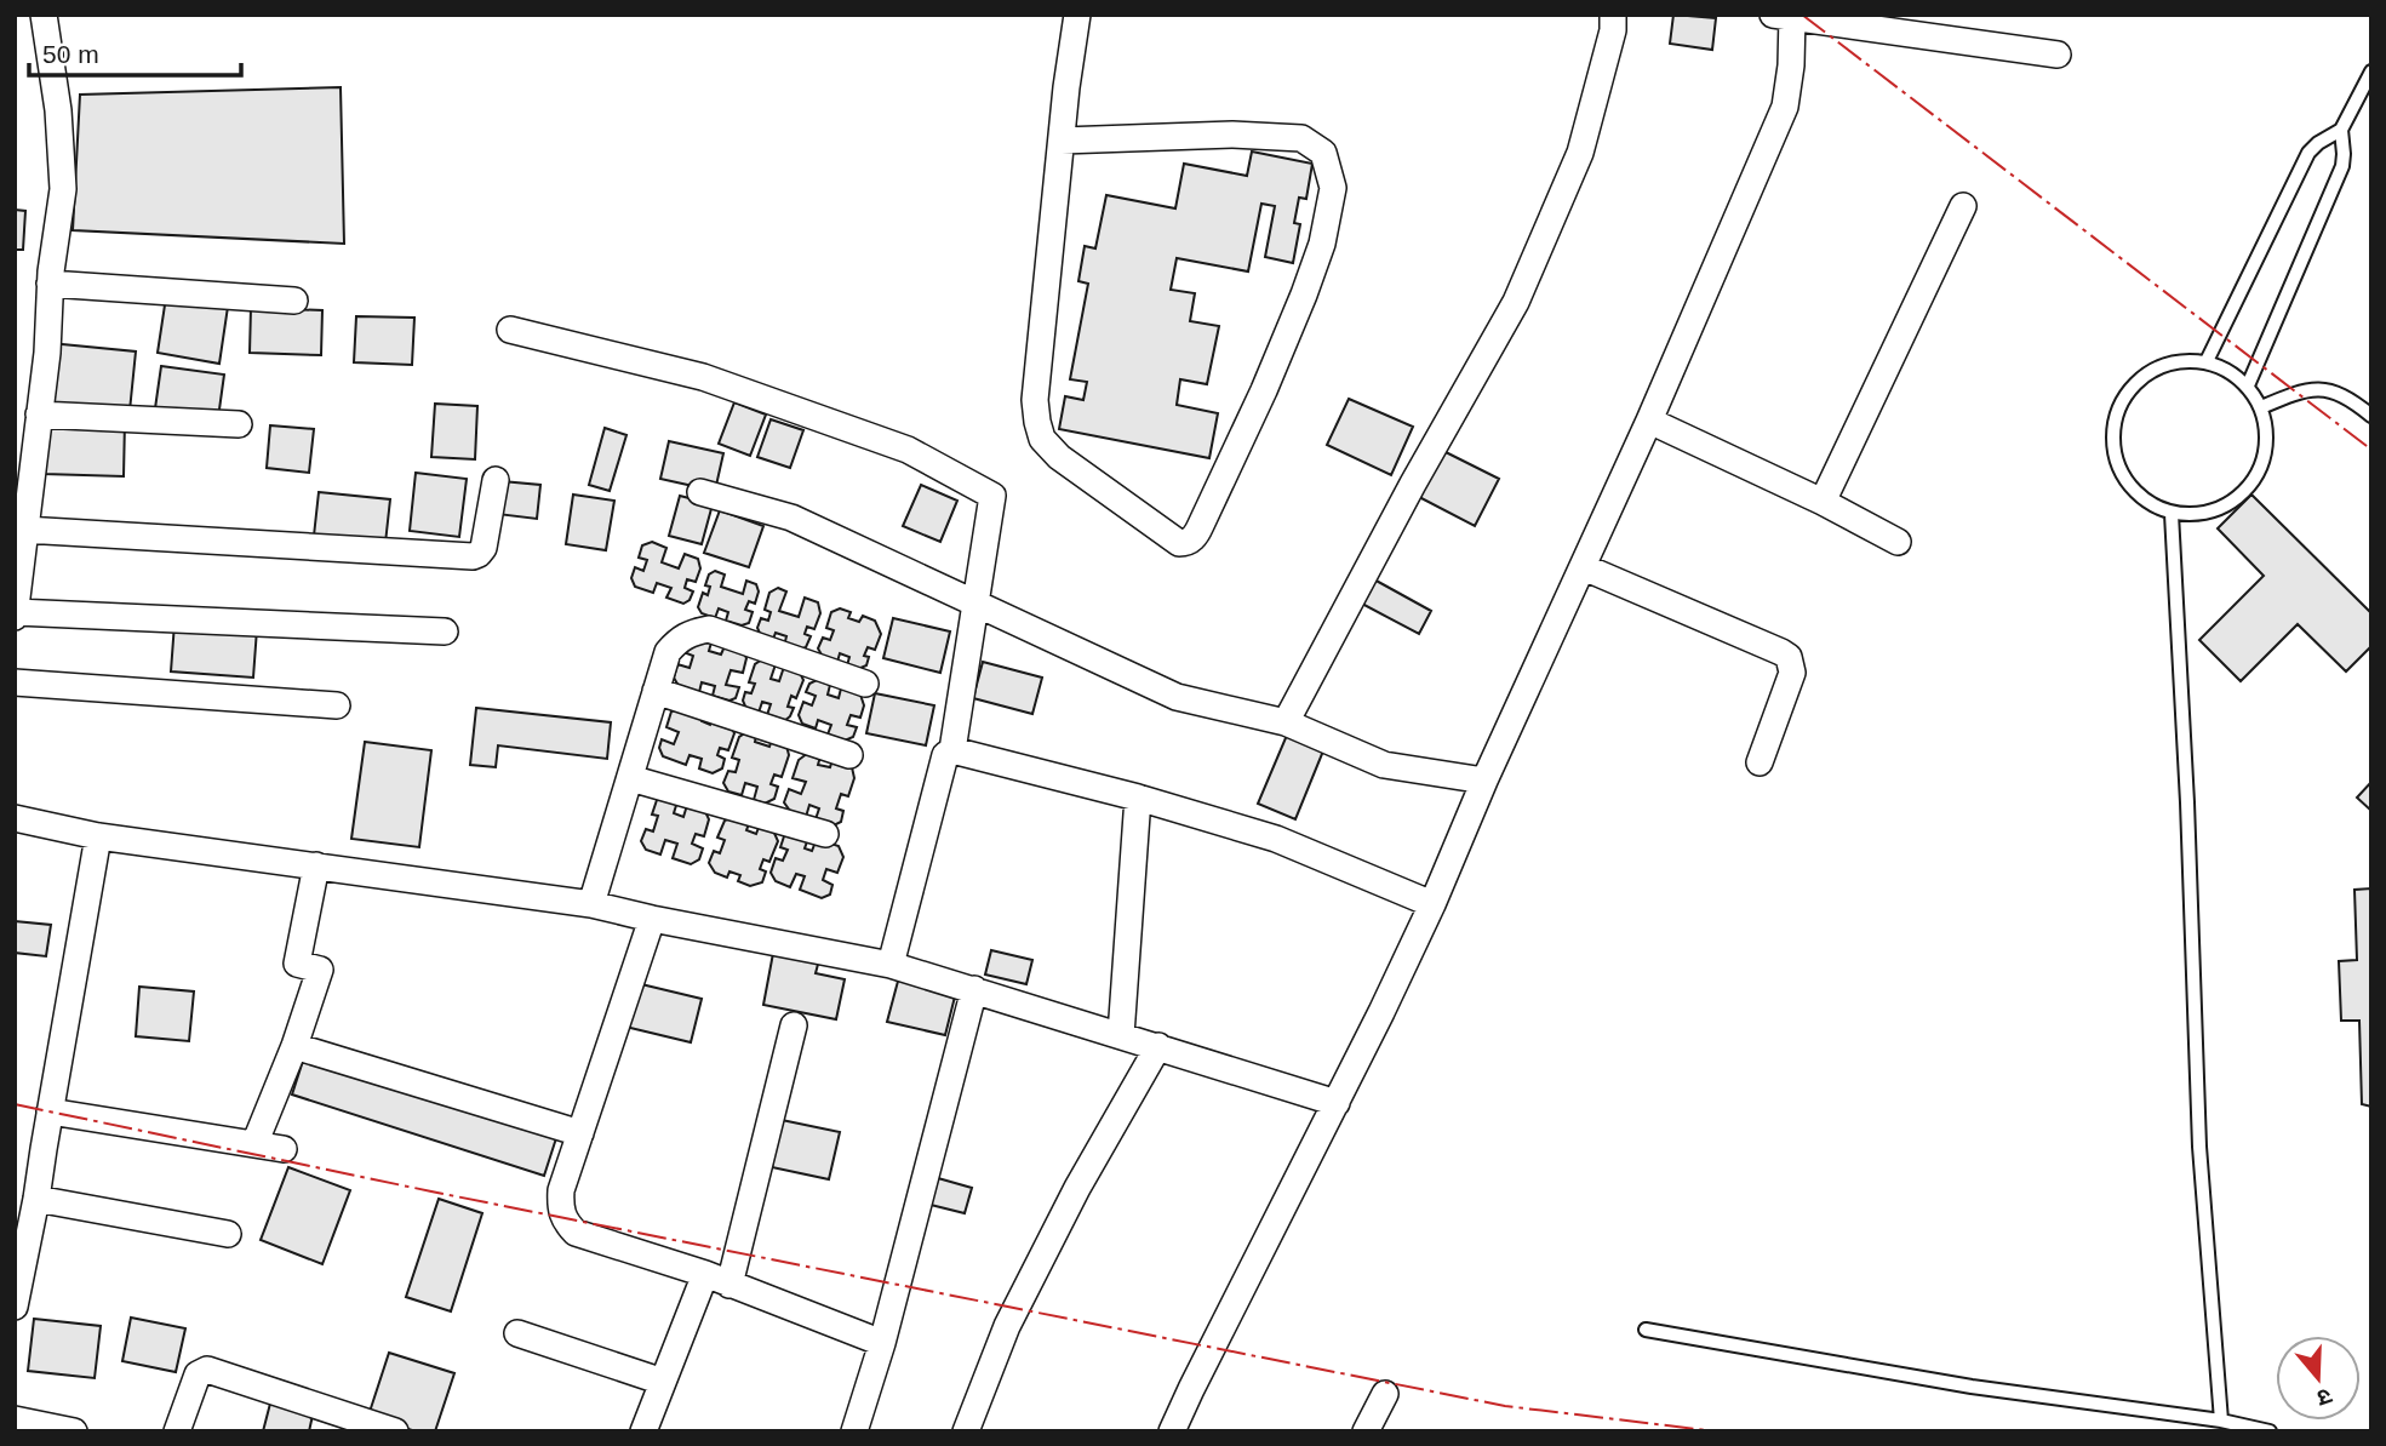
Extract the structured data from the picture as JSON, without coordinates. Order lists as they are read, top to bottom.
{
  "scale_bar": "50 m",
  "north": "bottom"
}
